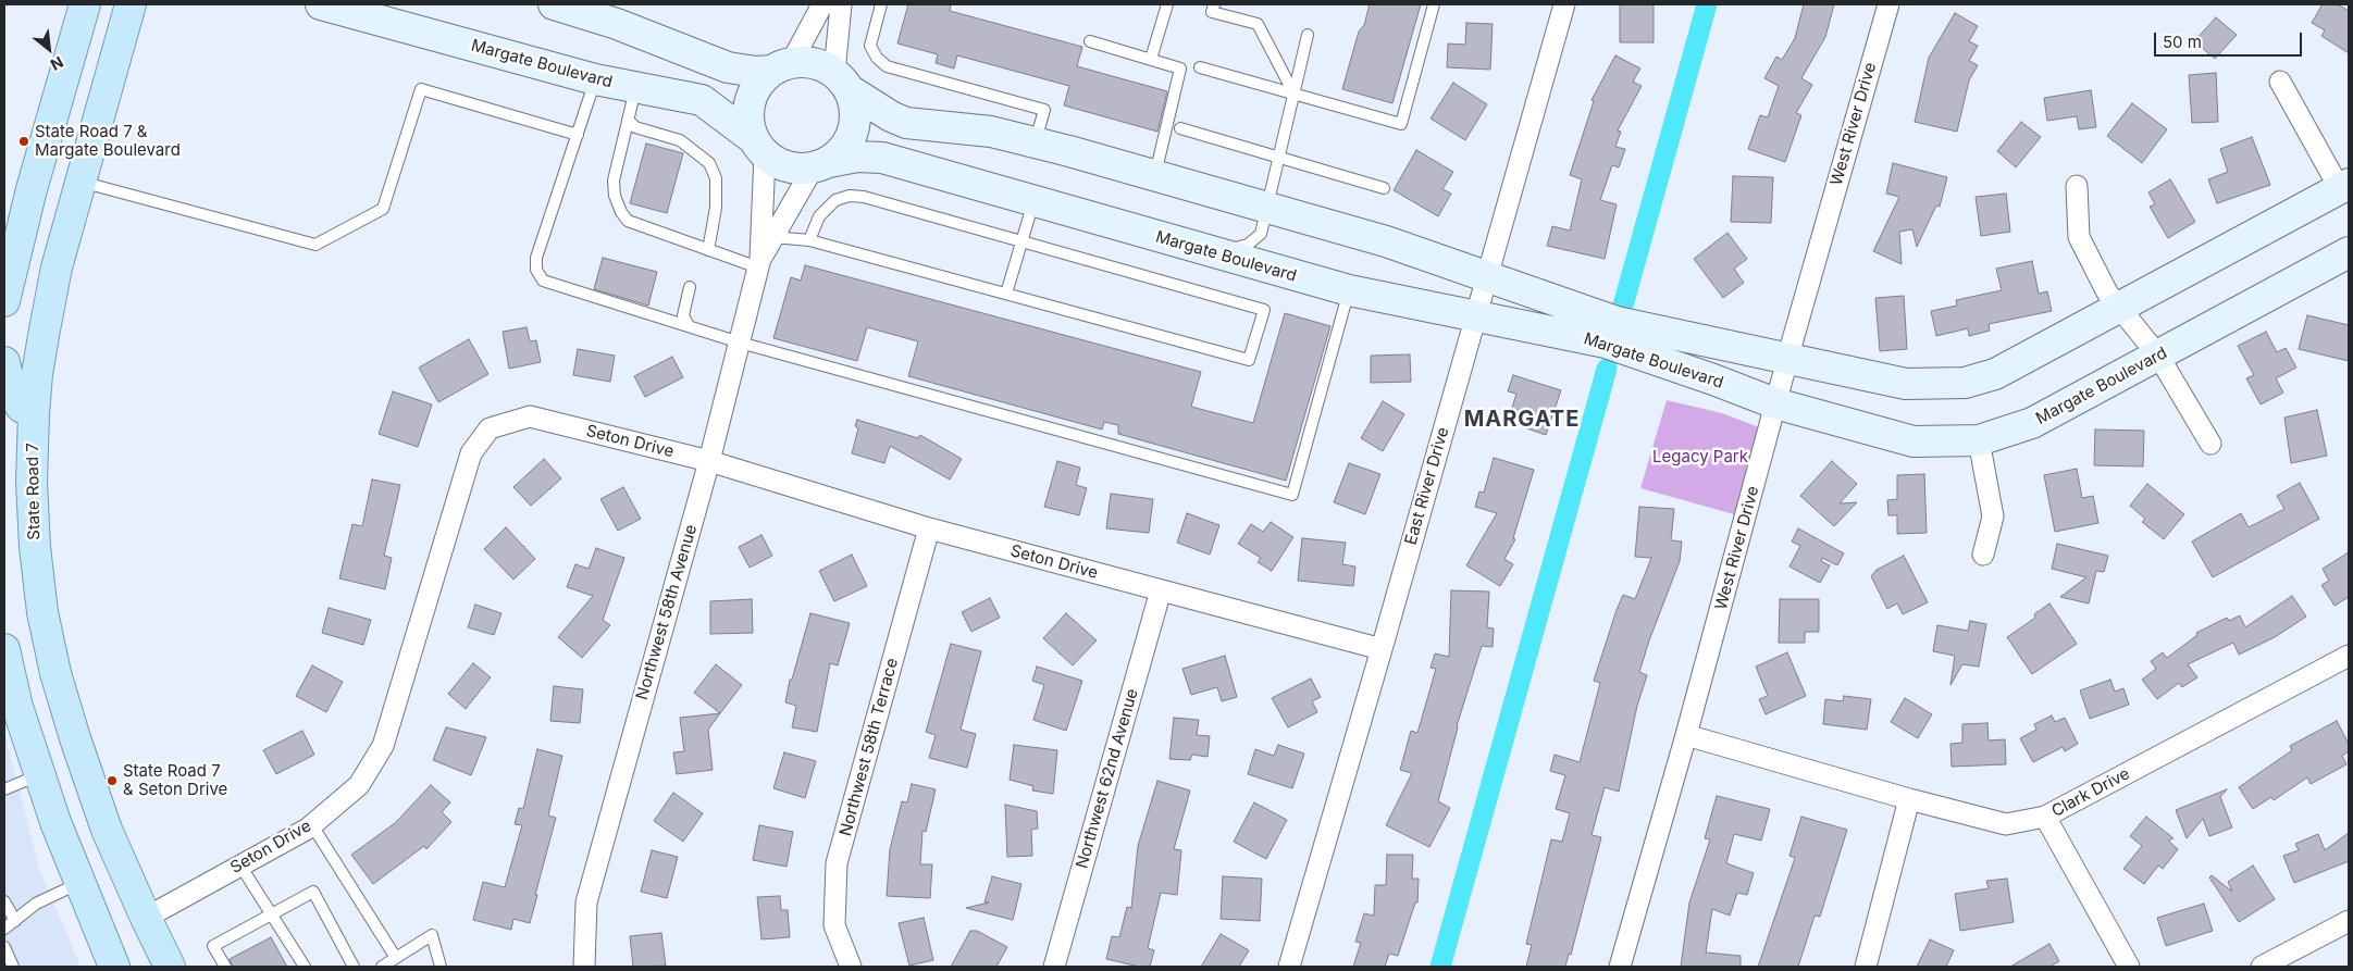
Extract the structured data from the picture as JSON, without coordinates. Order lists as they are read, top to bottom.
{
  "streets": {
    "main road": ["State Road 7"],
    "street": [
      "Margate Boulevard",
      "West River Drive",
      "Seton Drive",
      "East River Drive",
      "Northwest 58th Avenue",
      "Northwest 58th Terrace",
      "Northwest 62nd Avenue",
      "Clark Drive"
    ]
  },
  "crossings": [
    ["Margate Boulevard", "West River Drive"],
    ["Margate Boulevard", "East River Drive"],
    ["Margate Boulevard", "Northwest 58th Avenue"],
    ["West River Drive", "Clark Drive"],
    ["Seton Drive", "East River Drive"],
    ["Seton Drive", "State Road 7"],
    ["Seton Drive", "Northwest 58th Avenue"],
    ["Seton Drive", "Northwest 58th Terrace"],
    ["Seton Drive", "Northwest 62nd Avenue"]
  ],
  "districts": ["MARGATE"],
  "parks": ["Legacy Park"],
  "places": ["State Road 7 & Margate Boulevard", "State Road 7 & Seton Drive"],
  "scale_bar": "50 m",
  "north": "bottom right"
}
